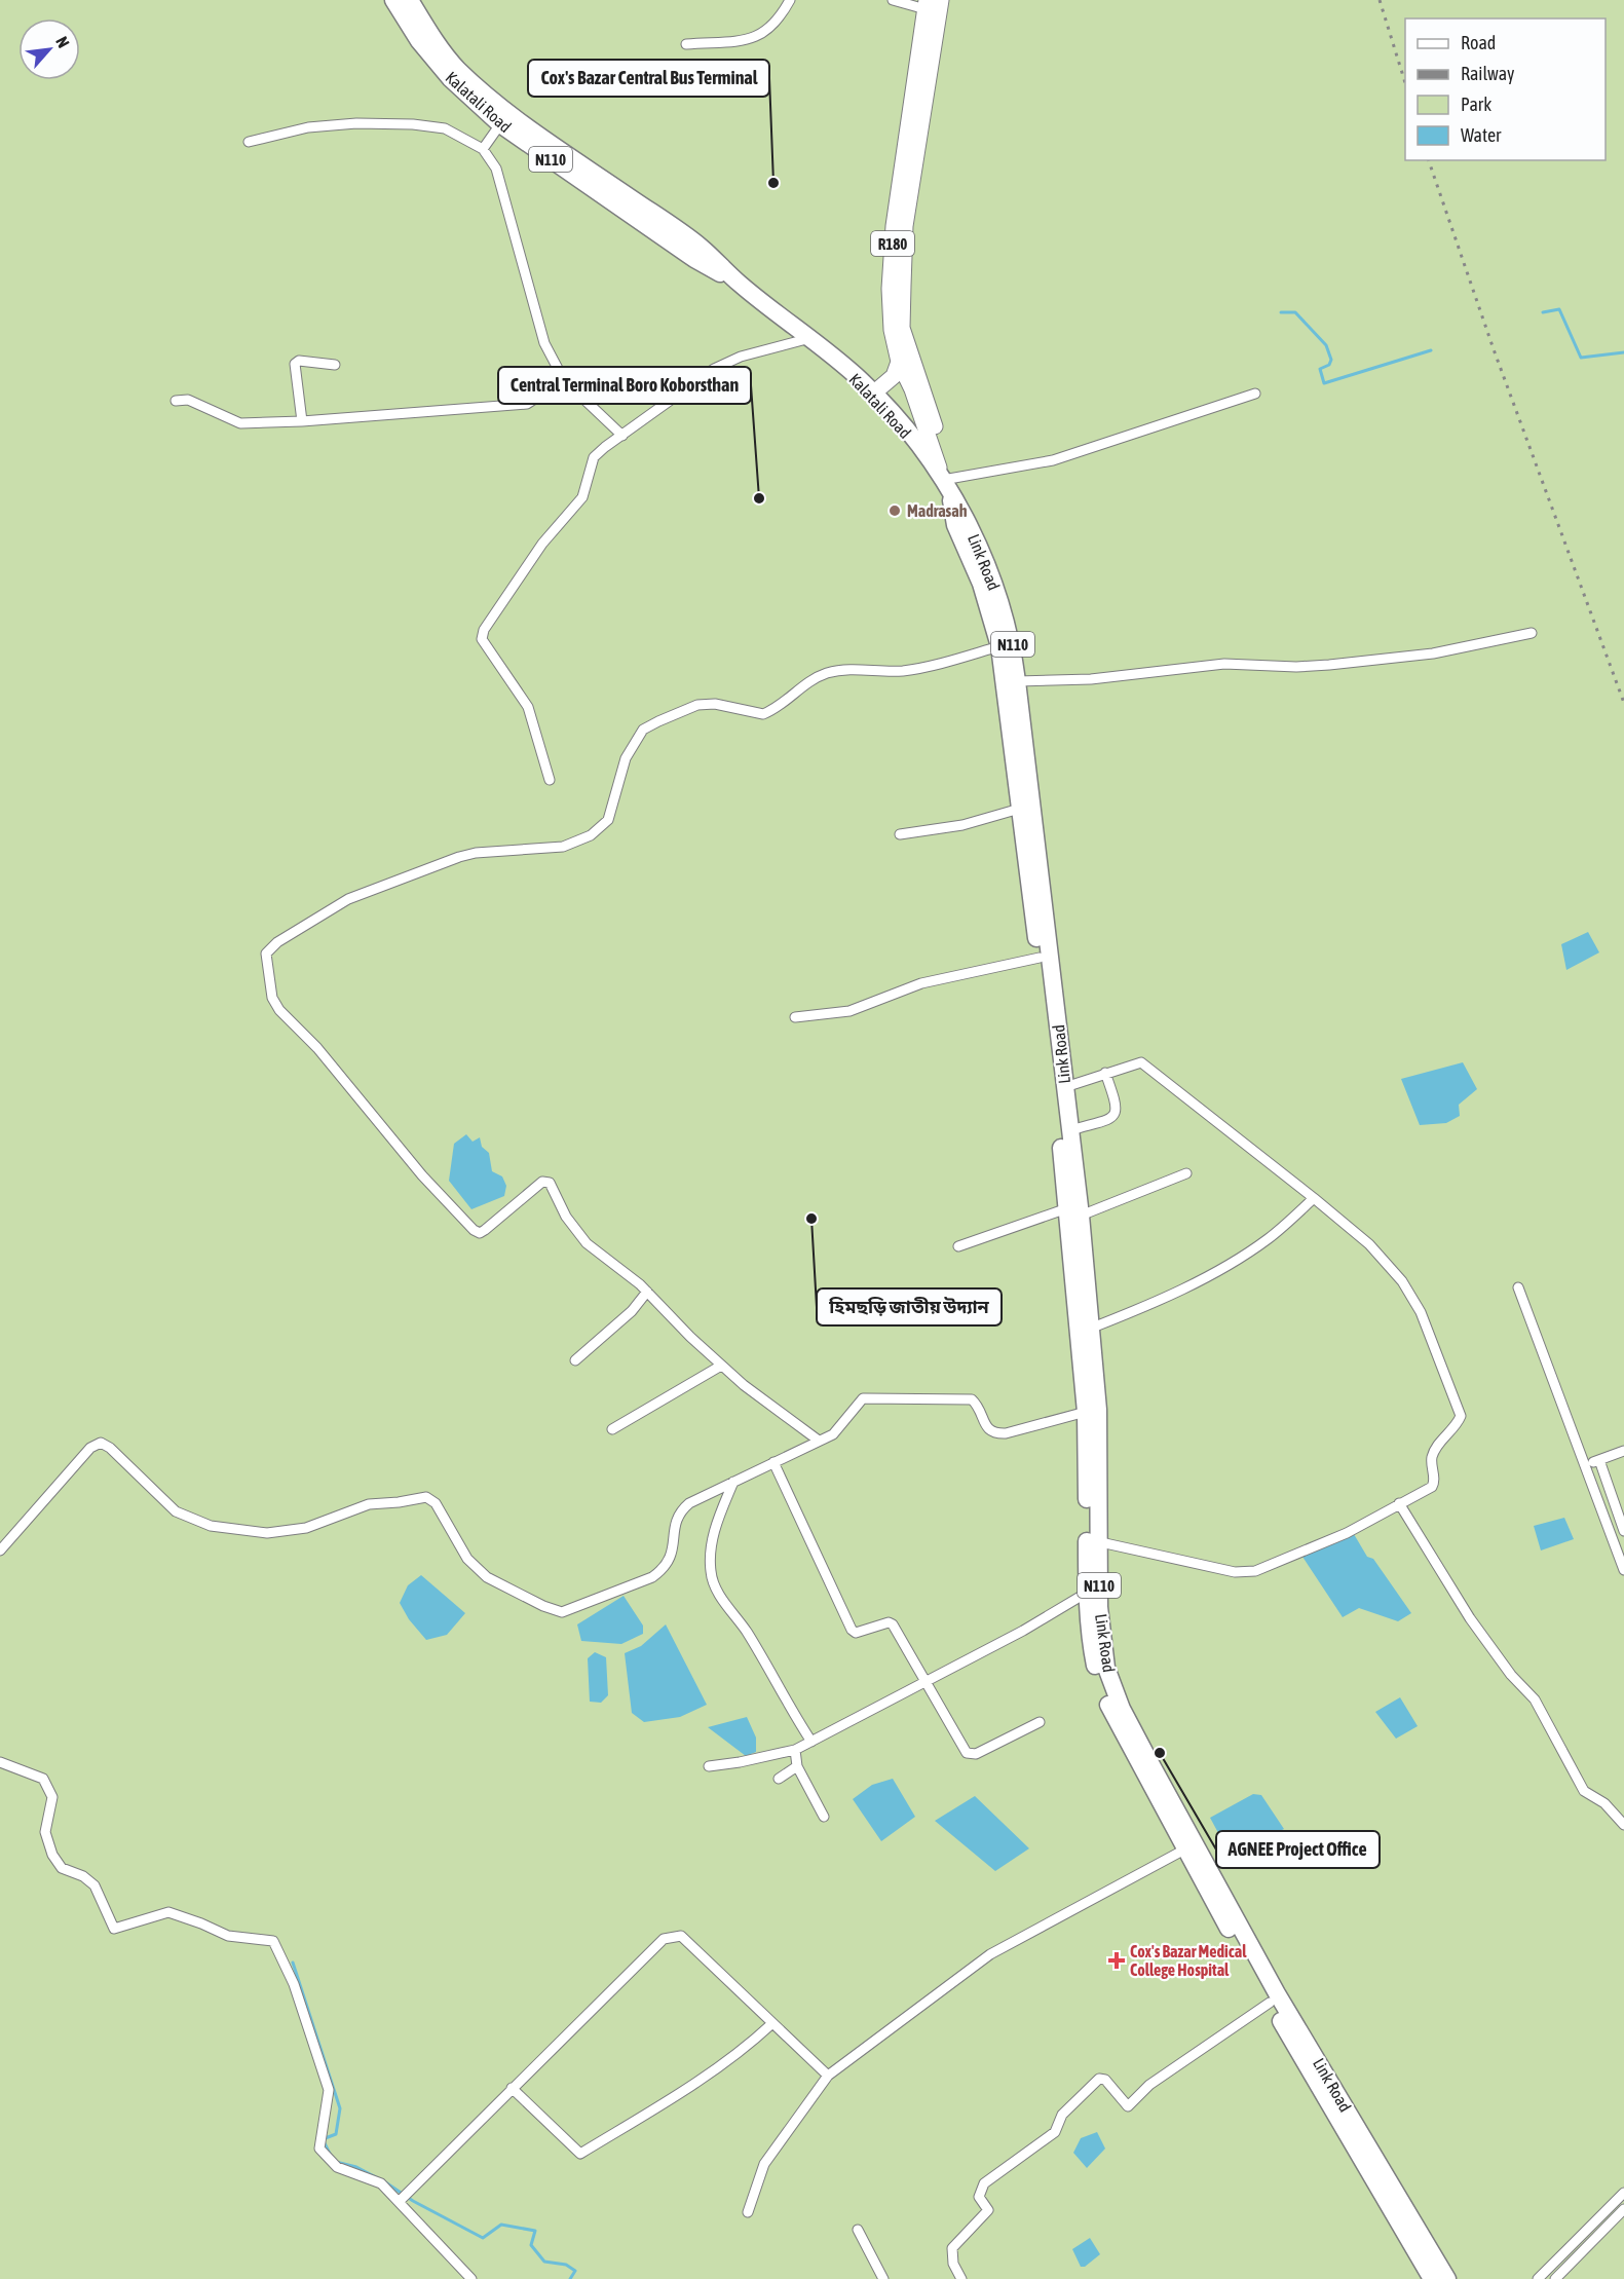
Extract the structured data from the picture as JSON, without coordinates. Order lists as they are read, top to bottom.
{
  "streets": {
    "highway": ["Kalatali Road", "N110", "Link Road"],
    "main road": ["R180"]
  },
  "crossings": [
    ["Kalatali Road", "R180"],
    ["Kalatali Road", "Link Road"],
    ["R180", "Link Road"]
  ],
  "places": {
    "other": [
      "Cox's Bazar Central Bus Terminal",
      "Central Terminal Boro Koborsthan",
      "Madrasah",
      "হিমছড়ি জাতীয় উদ্যান",
      "AGNEE Project Office"
    ],
    "health": ["Cox's Bazar Medical College Hospital"]
  },
  "legend": [
    "Road",
    "Railway",
    "Park",
    "Water"
  ],
  "north": "top right"
}
